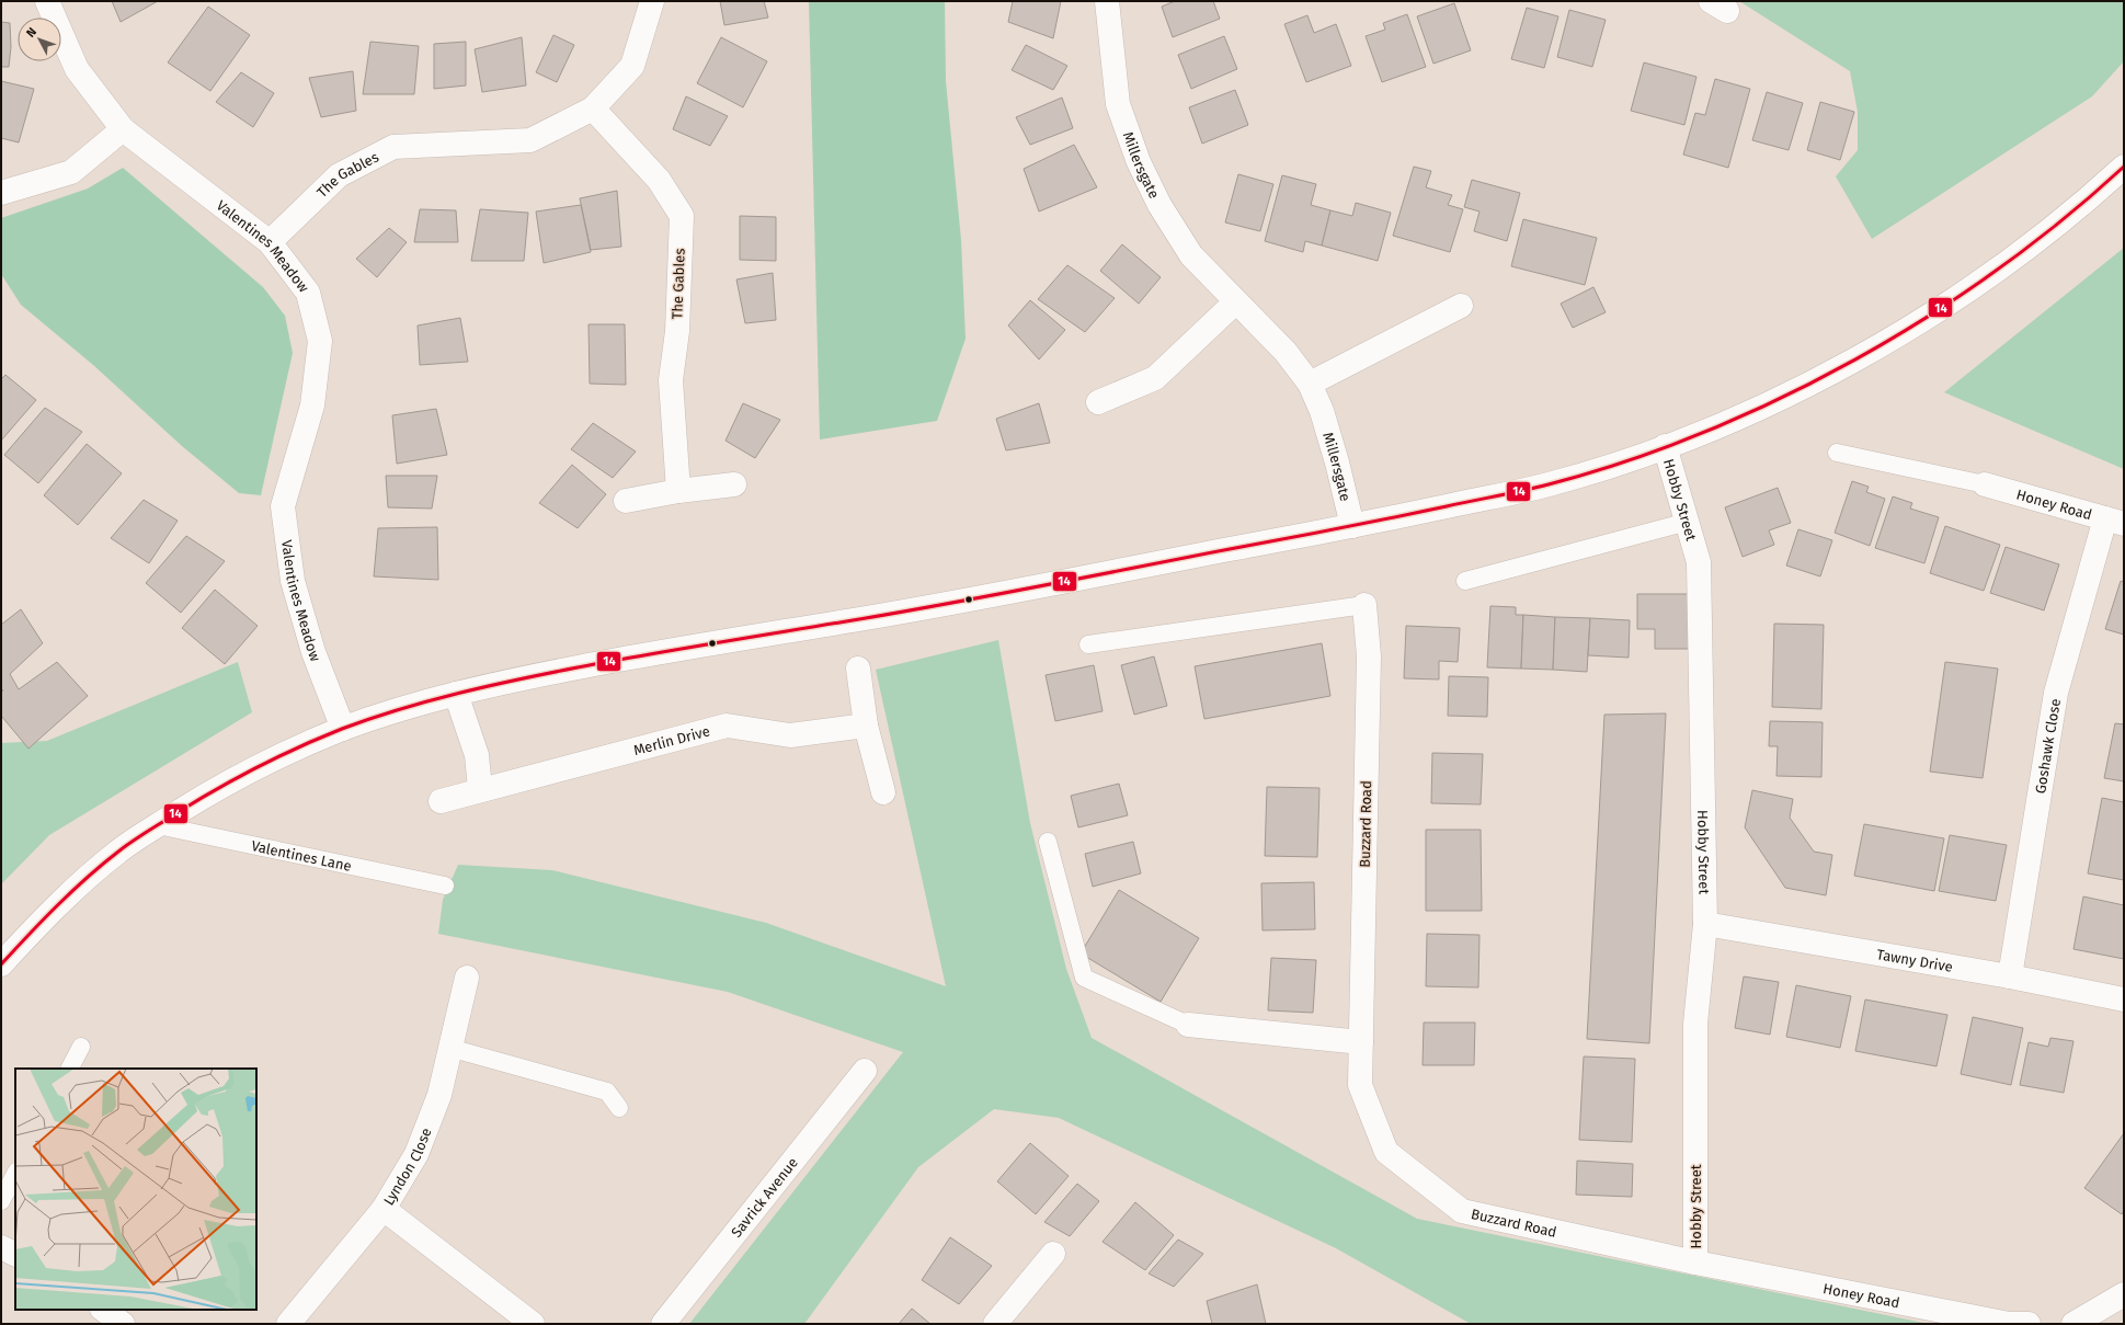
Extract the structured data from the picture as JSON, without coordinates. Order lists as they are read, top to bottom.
{
  "streets": {
    "street": [
      "Millersgate",
      "The Gables",
      "Valentines Meadow",
      "Hobby Street",
      "Honey Road",
      "Merlin Drive",
      "Goshawk Close",
      "Buzzard Road",
      "Tawny Drive",
      "Lyndon Close",
      "Savrick Avenue"
    ],
    "lane": ["Valentines Lane"]
  },
  "crossings": [
    ["The Gables", "Valentines Meadow"],
    ["Hobby Street", "Honey Road"],
    ["Hobby Street", "Buzzard Road"],
    ["Hobby Street", "Tawny Drive"],
    ["Honey Road", "Goshawk Close"],
    ["Honey Road", "Buzzard Road"],
    ["Goshawk Close", "Tawny Drive"]
  ],
  "lines": ["transit line 14"],
  "north": "top left"
}
